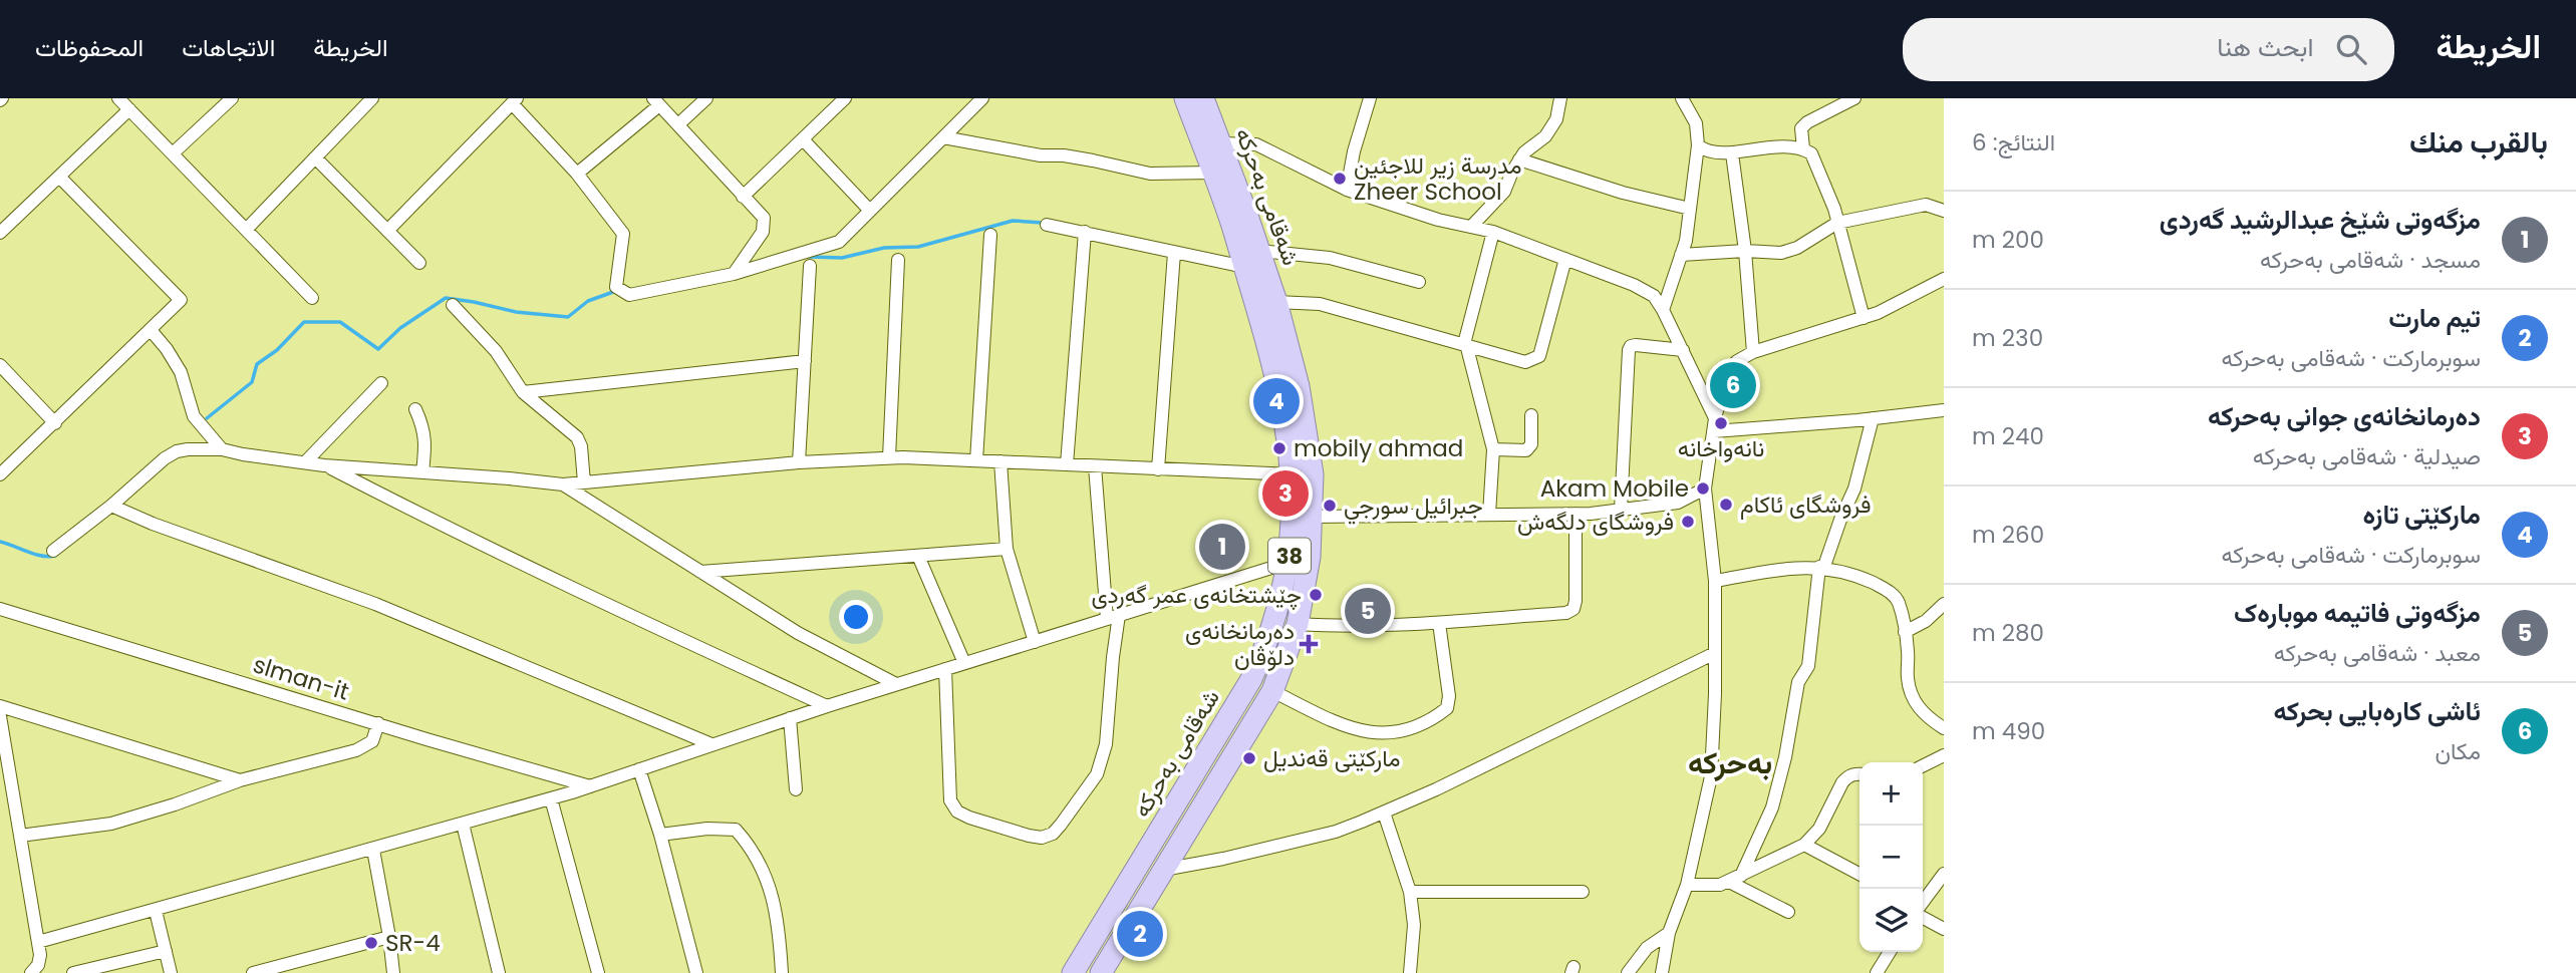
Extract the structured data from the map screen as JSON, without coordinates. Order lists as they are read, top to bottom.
{
  "streets": {
    "main road": ["شەقامی بەحرکە", "38"],
    "street": ["slman-it"]
  },
  "crossings": [
    ["شەقامی بەحرکە", "38"]
  ],
  "districts": ["بەحرکە"],
  "places": {
    "other": [
      "مدرسة زير للاجئين Zheer School",
      "نانەواخانە",
      "mobily ahmad",
      "Akam Mobile",
      "فروشگای ئاکام",
      "جبرائيل سورجي",
      "فروشگای دلگه‌ش",
      "چێشتخانەی عمر گەردی",
      "مارکێتی قەندیل",
      "SR-4"
    ],
    "health": ["دەرمانخانەی دلۆڤان"]
  },
  "page": {
    "header": "الخريطة",
    "search": "ابحث هنا",
    "nav": ["الخريطة", "الاتجاهات", "المحفوظات"],
    "heading": ["بالقرب منك", "النتائج: 6"],
    "list": [
      {
        "mark": "1",
        "name": "مزگەوتی شێخ عبدالرشید گەردی",
        "note": "مسجد · شەقامی بەحرکە",
        "value": "200 m"
      },
      {
        "mark": "2",
        "name": "تيم مارت",
        "note": "سوبرماركت · شەقامی بەحرکە",
        "value": "230 m"
      },
      {
        "mark": "3",
        "name": "دەرمانخانەی جوانی بەحرکە",
        "note": "صيدلية · شەقامی بەحرکە",
        "value": "240 m"
      },
      {
        "mark": "4",
        "name": "مارکێتی تازە",
        "note": "سوبرماركت · شەقامی بەحرکە",
        "value": "260 m"
      },
      {
        "mark": "5",
        "name": "مزگەوتی فاتیمە موبارەک",
        "note": "معبد · شەقامی بەحرکە",
        "value": "280 m"
      },
      {
        "mark": "6",
        "name": "ئاشی کارەبایی بحرکە",
        "note": "مكان",
        "value": "490 m"
      }
    ],
    "pins": [
      "6",
      "4",
      "3",
      "1",
      "5",
      "2"
    ],
    "map_buttons": ["+", "−"]
  }
}
